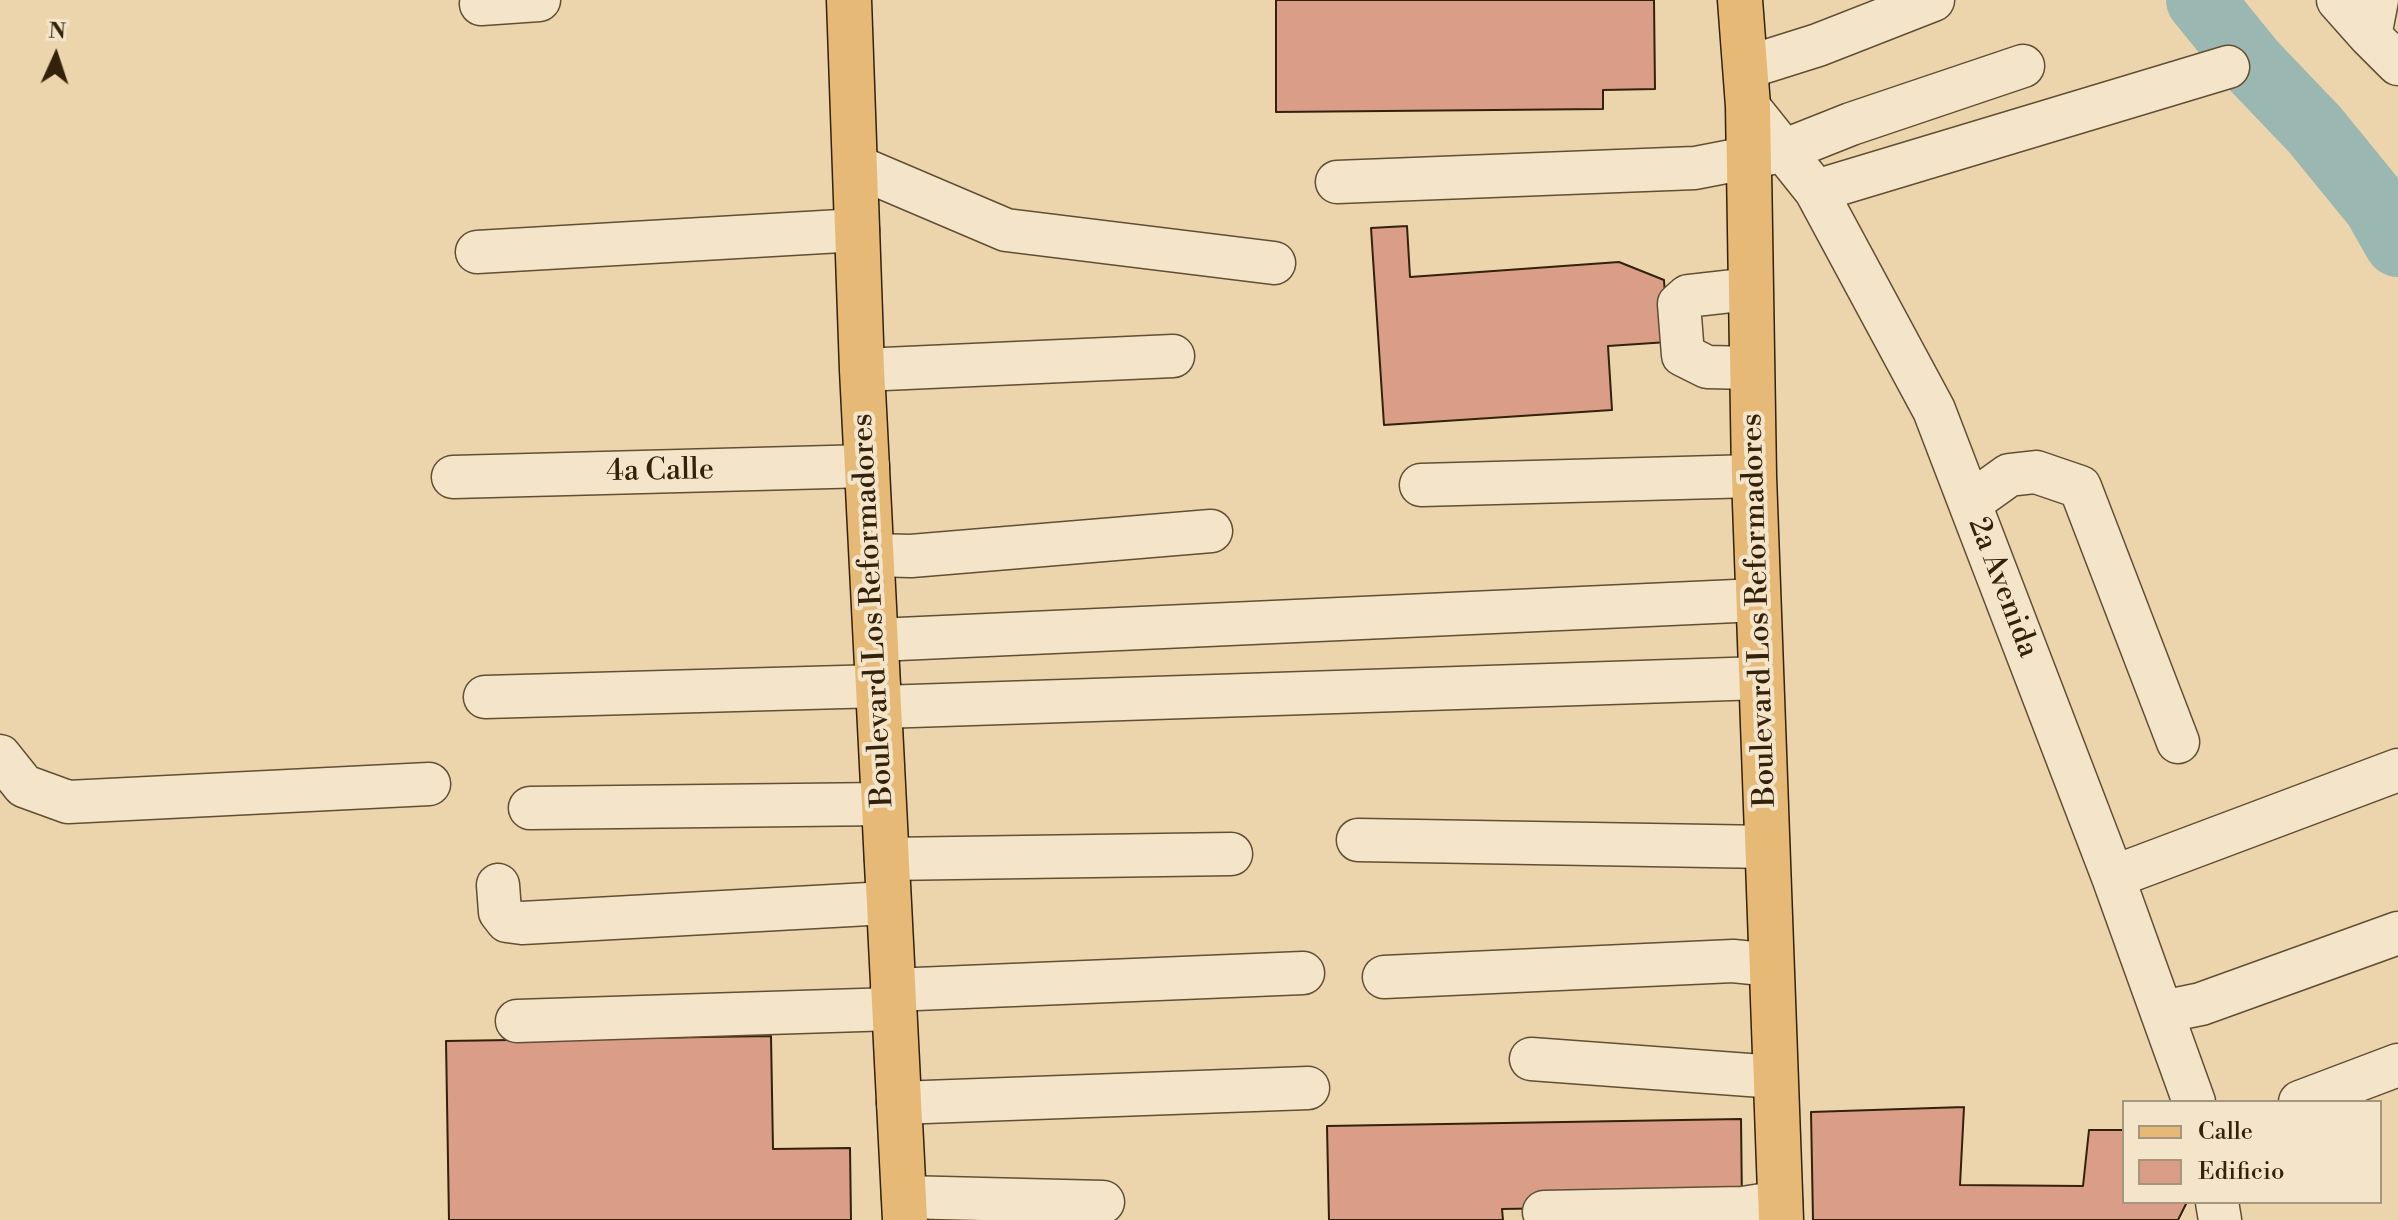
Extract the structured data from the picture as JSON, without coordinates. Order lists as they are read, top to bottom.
{
  "streets": {
    "main road": ["Boulevard Los Reformadores"],
    "street": ["4a Calle", "2a Avenida"]
  },
  "crossings": [
    ["4a Calle", "Boulevard Los Reformadores"],
    ["2a Avenida", "Boulevard Los Reformadores"]
  ],
  "legend": ["Calle", "Edificio"],
  "north": "top"
}
